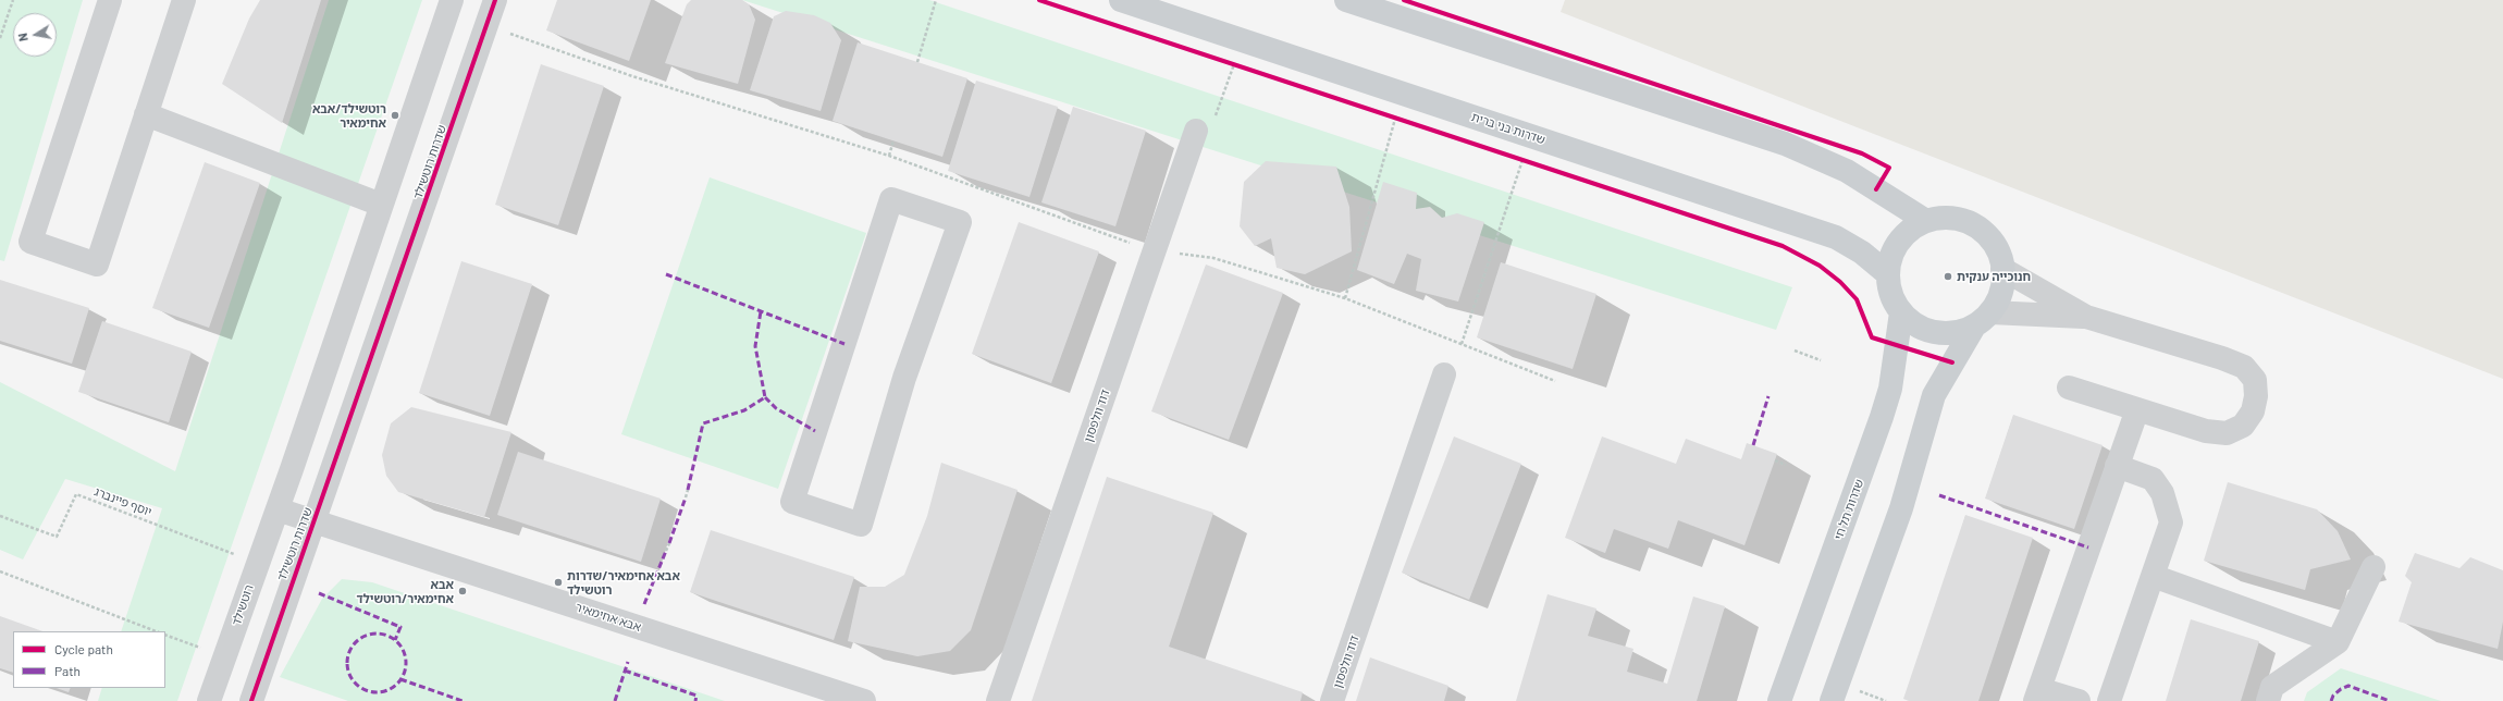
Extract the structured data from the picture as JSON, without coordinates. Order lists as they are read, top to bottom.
{
  "streets": {
    "main road": ["שדרות בני ברית", "שדרות תל חי"],
    "street": [
      "שדרות רוטשילד",
      "דוד וולפסון",
      "רוטשילד",
      "אבא אחימאיר"
    ],
    "path": ["יוסף פיינברג"]
  },
  "crossings": [
    ["שדרות בני ברית", "שדרות תל חי"],
    ["שדרות רוטשילד", "אבא אחימאיר"],
    ["רוטשילד", "אבא אחימאיר"]
  ],
  "places": [
    "רוטשילד/אבא אחימאיר",
    "חנוכייה ענקית",
    "אבא אחימאיר/שדרות רוטשילד",
    "אבא אחימאיר/רוטשילד"
  ],
  "legend": ["Cycle path", "Path"],
  "north": "left"
}
